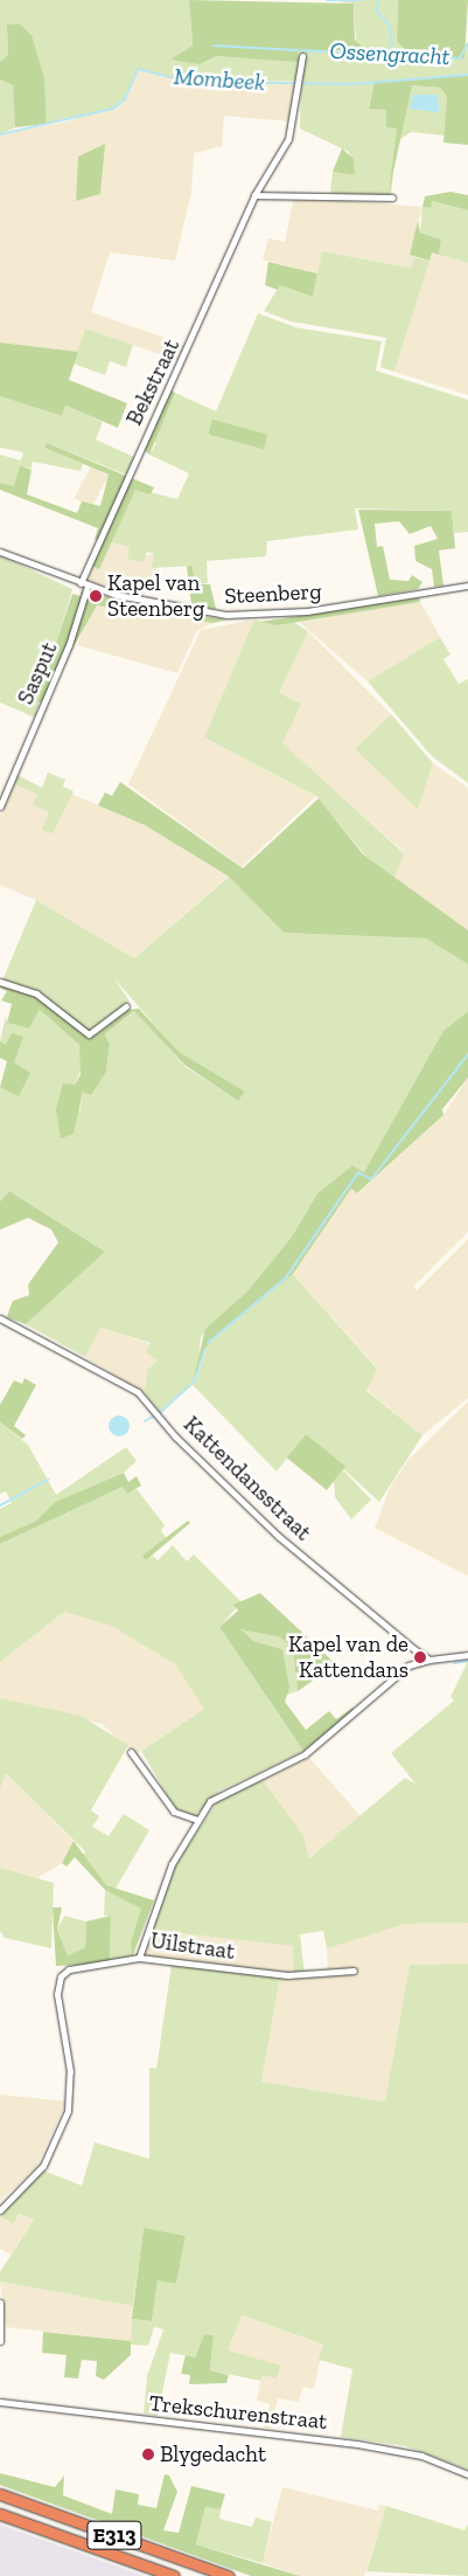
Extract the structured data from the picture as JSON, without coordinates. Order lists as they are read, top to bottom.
{
  "streets": {
    "highway": ["E313"],
    "street": [
      "Bekstraat",
      "Steenberg",
      "Sasput",
      "Kattendansstraat",
      "Uilstraat",
      "Trekschurenstraat"
    ]
  },
  "crossings": [
    ["Bekstraat", "Steenberg"],
    ["Bekstraat", "Sasput"],
    ["Steenberg", "Sasput"]
  ],
  "water": ["Ossengracht", "Mombeek"],
  "places": ["Kapel van Steenberg", "Kapel van de Kattendans", "Blygedacht"]
}
